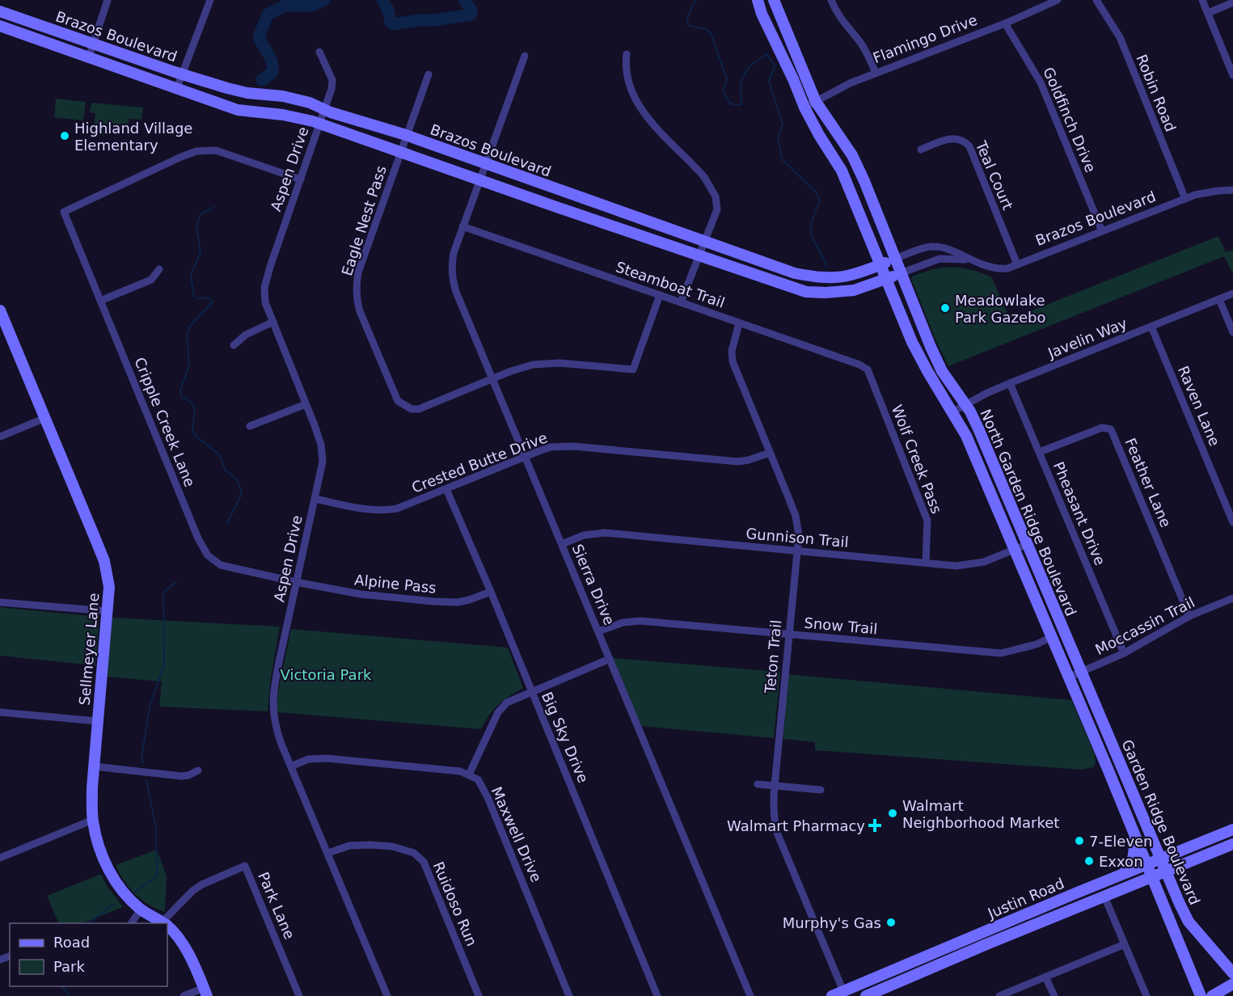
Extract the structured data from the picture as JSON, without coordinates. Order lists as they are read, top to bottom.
{
  "streets": {
    "main road": [
      "Brazos Boulevard",
      "North Garden Ridge Boulevard",
      "Sellmeyer Lane",
      "Garden Ridge Boulevard",
      "Justin Road"
    ],
    "street": [
      "Flamingo Drive",
      "Robin Road",
      "Goldfinch Drive",
      "Aspen Drive",
      "Teal Court",
      "Eagle Nest Pass",
      "Steamboat Trail",
      "Javelin Way",
      "Raven Lane",
      "Cripple Creek Lane",
      "Wolf Creek Pass",
      "Crested Butte Drive",
      "Feather Lane",
      "Pheasant Drive",
      "Gunnison Trail",
      "Alpine Pass",
      "Sierra Drive",
      "Snow Trail",
      "Moccassin Trail",
      "Teton Trail",
      "Big Sky Drive",
      "Maxwell Drive",
      "Ruidoso Run",
      "Park Lane"
    ]
  },
  "crossings": [
    ["Brazos Boulevard", "Robin Road"],
    ["Brazos Boulevard", "Goldfinch Drive"],
    ["Brazos Boulevard", "Aspen Drive"],
    ["Brazos Boulevard", "Teal Court"],
    ["Brazos Boulevard", "Eagle Nest Pass"],
    ["Brazos Boulevard", "North Garden Ridge Boulevard"],
    ["Brazos Boulevard", "Sierra Drive"],
    ["Brazos Boulevard", "Garden Ridge Boulevard"],
    ["Flamingo Drive", "Goldfinch Drive"],
    ["Flamingo Drive", "North Garden Ridge Boulevard"],
    ["Aspen Drive", "Cripple Creek Lane"],
    ["Aspen Drive", "Crested Butte Drive"],
    ["Aspen Drive", "Alpine Pass"],
    ["Aspen Drive", "Ruidoso Run"],
    ["Eagle Nest Pass", "Steamboat Trail"],
    ["Eagle Nest Pass", "Sierra Drive"],
    ["Steamboat Trail", "Wolf Creek Pass"],
    ["Steamboat Trail", "Sierra Drive"],
    ["Steamboat Trail", "Teton Trail"],
    ["Javelin Way", "Raven Lane"],
    ["Javelin Way", "North Garden Ridge Boulevard"],
    ["Javelin Way", "Pheasant Drive"],
    ["Javelin Way", "Garden Ridge Boulevard"],
    ["Cripple Creek Lane", "Alpine Pass"],
    ["Wolf Creek Pass", "Gunnison Trail"],
    ["Crested Butte Drive", "Sierra Drive"],
    ["Crested Butte Drive", "Teton Trail"],
    ["Crested Butte Drive", "Big Sky Drive"],
    ["Feather Lane", "Pheasant Drive"],
    ["Feather Lane", "Moccassin Trail"],
    ["North Garden Ridge Boulevard", "Gunnison Trail"],
    ["North Garden Ridge Boulevard", "Moccassin Trail"],
    ["North Garden Ridge Boulevard", "Garden Ridge Boulevard"],
    ["Pheasant Drive", "Moccassin Trail"],
    ["Gunnison Trail", "Sierra Drive"],
    ["Gunnison Trail", "Teton Trail"],
    ["Gunnison Trail", "Garden Ridge Boulevard"],
    ["Alpine Pass", "Big Sky Drive"],
    ["Sierra Drive", "Snow Trail"],
    ["Snow Trail", "Teton Trail"],
    ["Snow Trail", "Garden Ridge Boulevard"],
    ["Moccassin Trail", "Garden Ridge Boulevard"],
    ["Sellmeyer Lane", "Park Lane"],
    ["Teton Trail", "Justin Road"],
    ["Garden Ridge Boulevard", "Justin Road"]
  ],
  "parks": ["Victoria Park"],
  "places": {
    "other": [
      "Highland Village Elementary",
      "Meadowlake Park Gazebo",
      "Walmart Neighborhood Market",
      "7-Eleven",
      "Exxon",
      "Murphy's Gas"
    ],
    "health": ["Walmart Pharmacy"]
  },
  "legend": ["Road", "Park"]
}
